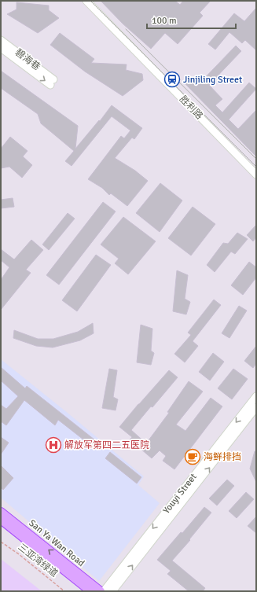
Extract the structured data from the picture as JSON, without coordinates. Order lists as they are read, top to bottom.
{
  "streets": {
    "main road": [
      "碧海巷",
      "胜利路",
      "Youyi Street",
      "San Ya Wan Road"
    ],
    "path": ["三亚湾绿道"]
  },
  "places": {
    "station": ["Jinjiling Street"],
    "hospital": ["解放军第四二五医院"],
    "cafe": ["海鲜排挡"]
  },
  "scale_bar": "100 m"
}
